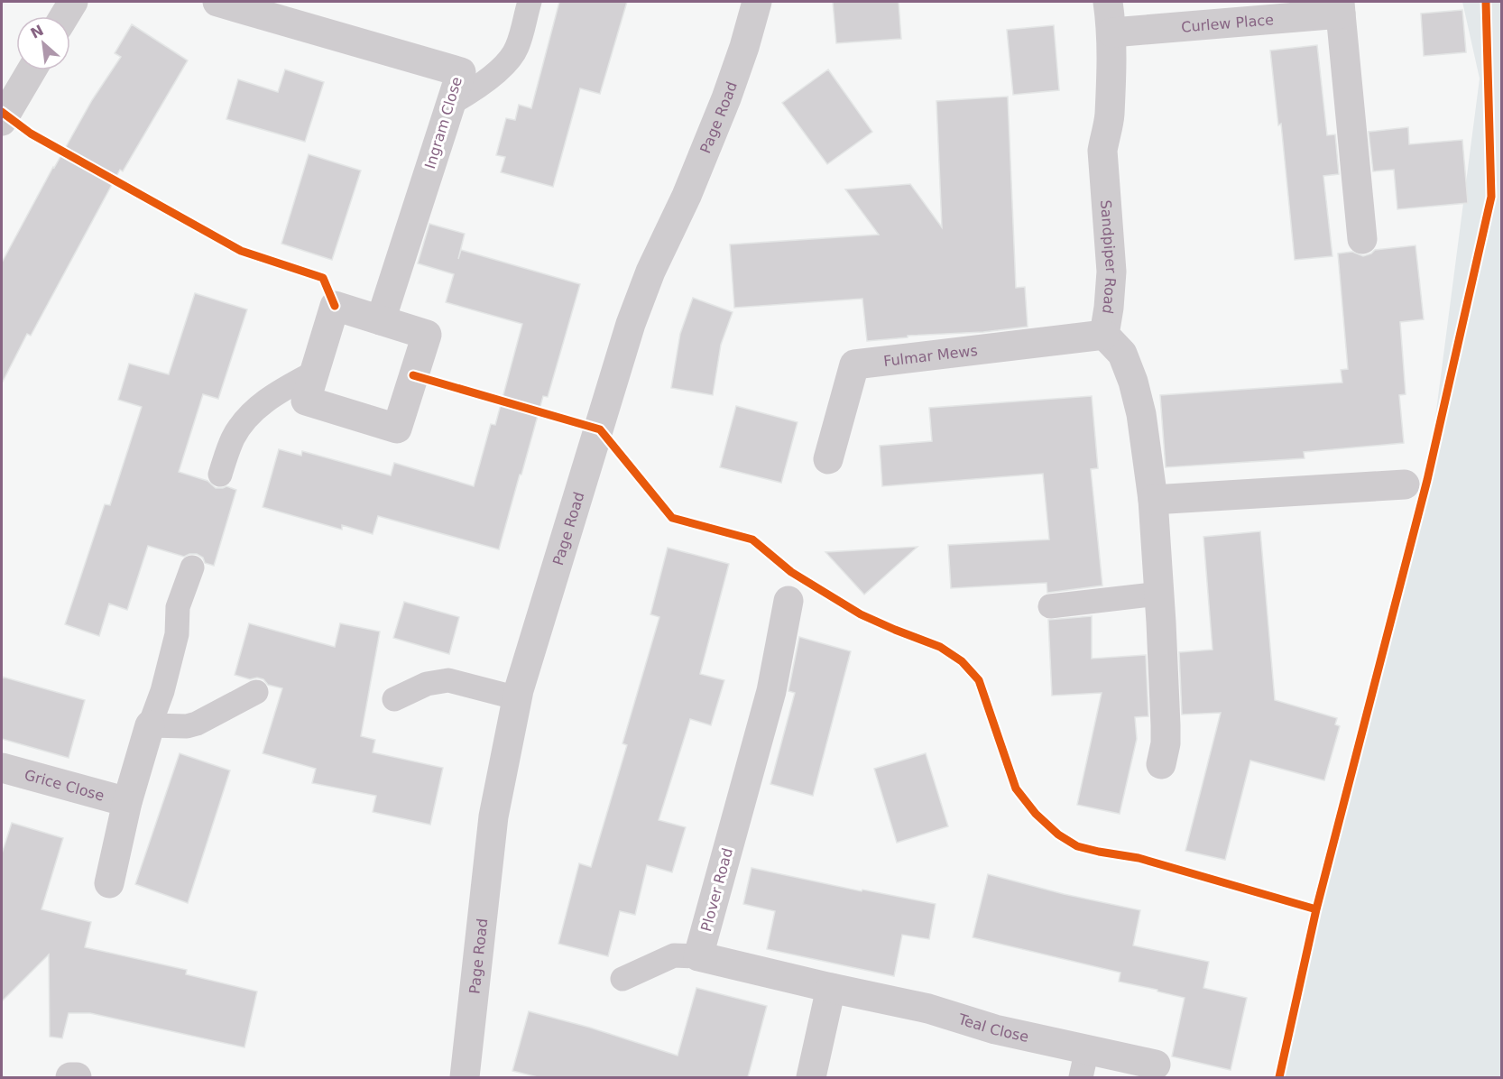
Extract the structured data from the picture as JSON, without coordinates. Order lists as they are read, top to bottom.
{
  "streets": {
    "street": [
      "Curlew Place",
      "Page Road",
      "Ingram Close",
      "Sandpiper Road",
      "Fulmar Mews",
      "Grice Close",
      "Plover Road",
      "Teal Close"
    ]
  },
  "crossings": [
    ["Curlew Place", "Sandpiper Road"],
    ["Sandpiper Road", "Fulmar Mews"]
  ],
  "north": "top left"
}
